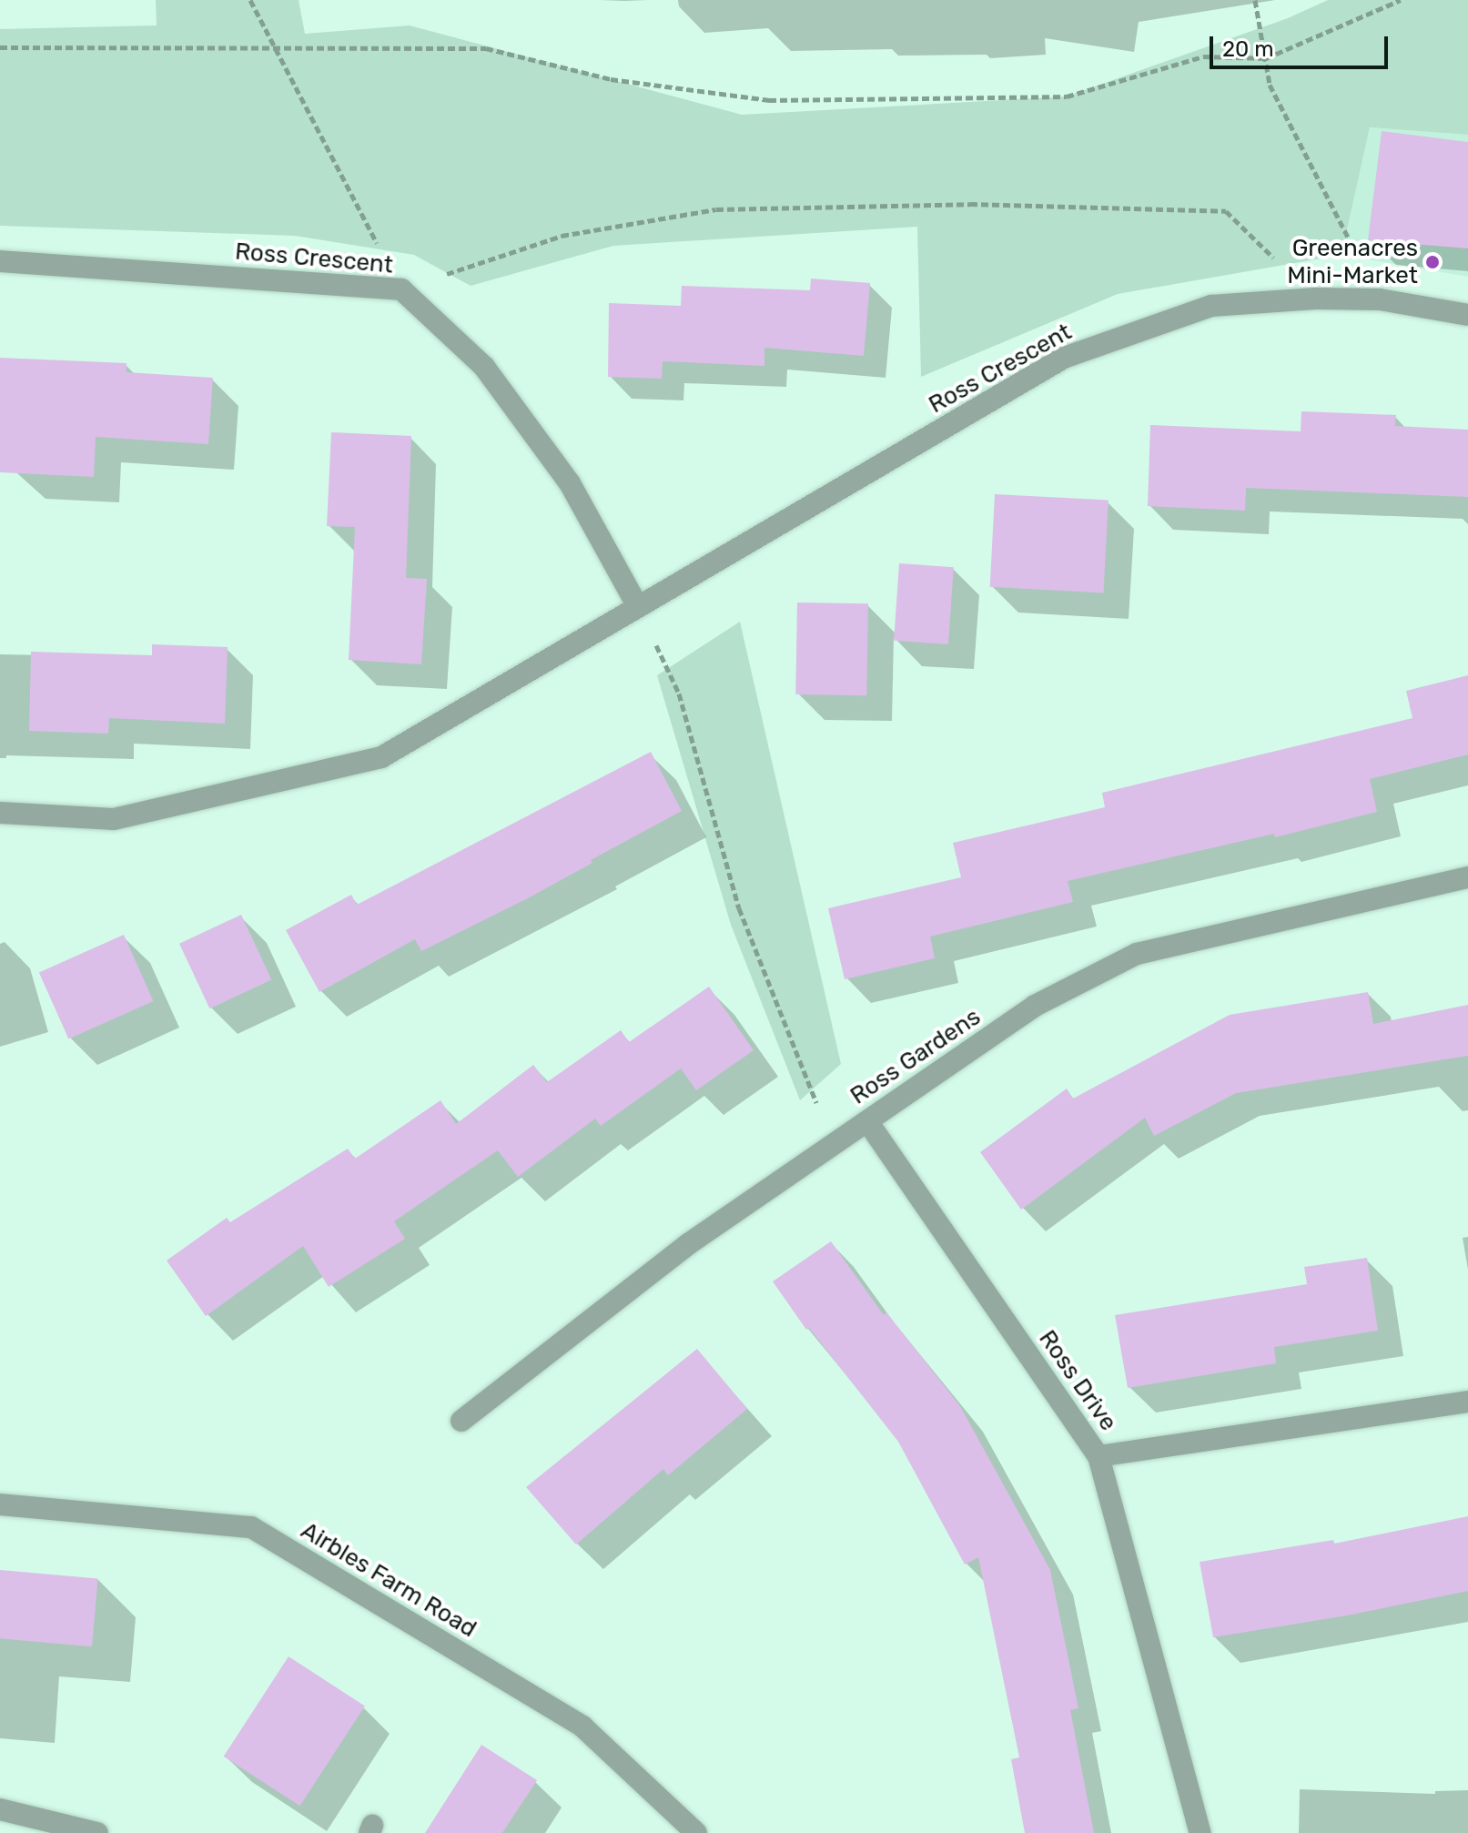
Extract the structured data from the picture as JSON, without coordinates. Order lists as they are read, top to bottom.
{
  "streets": {
    "street": [
      "Ross Crescent",
      "Ross Gardens",
      "Ross Drive",
      "Airbles Farm Road"
    ]
  },
  "crossings": [
    ["Ross Gardens", "Ross Drive"]
  ],
  "places": ["Greenacres Mini-Market"],
  "scale_bar": "20 m"
}
